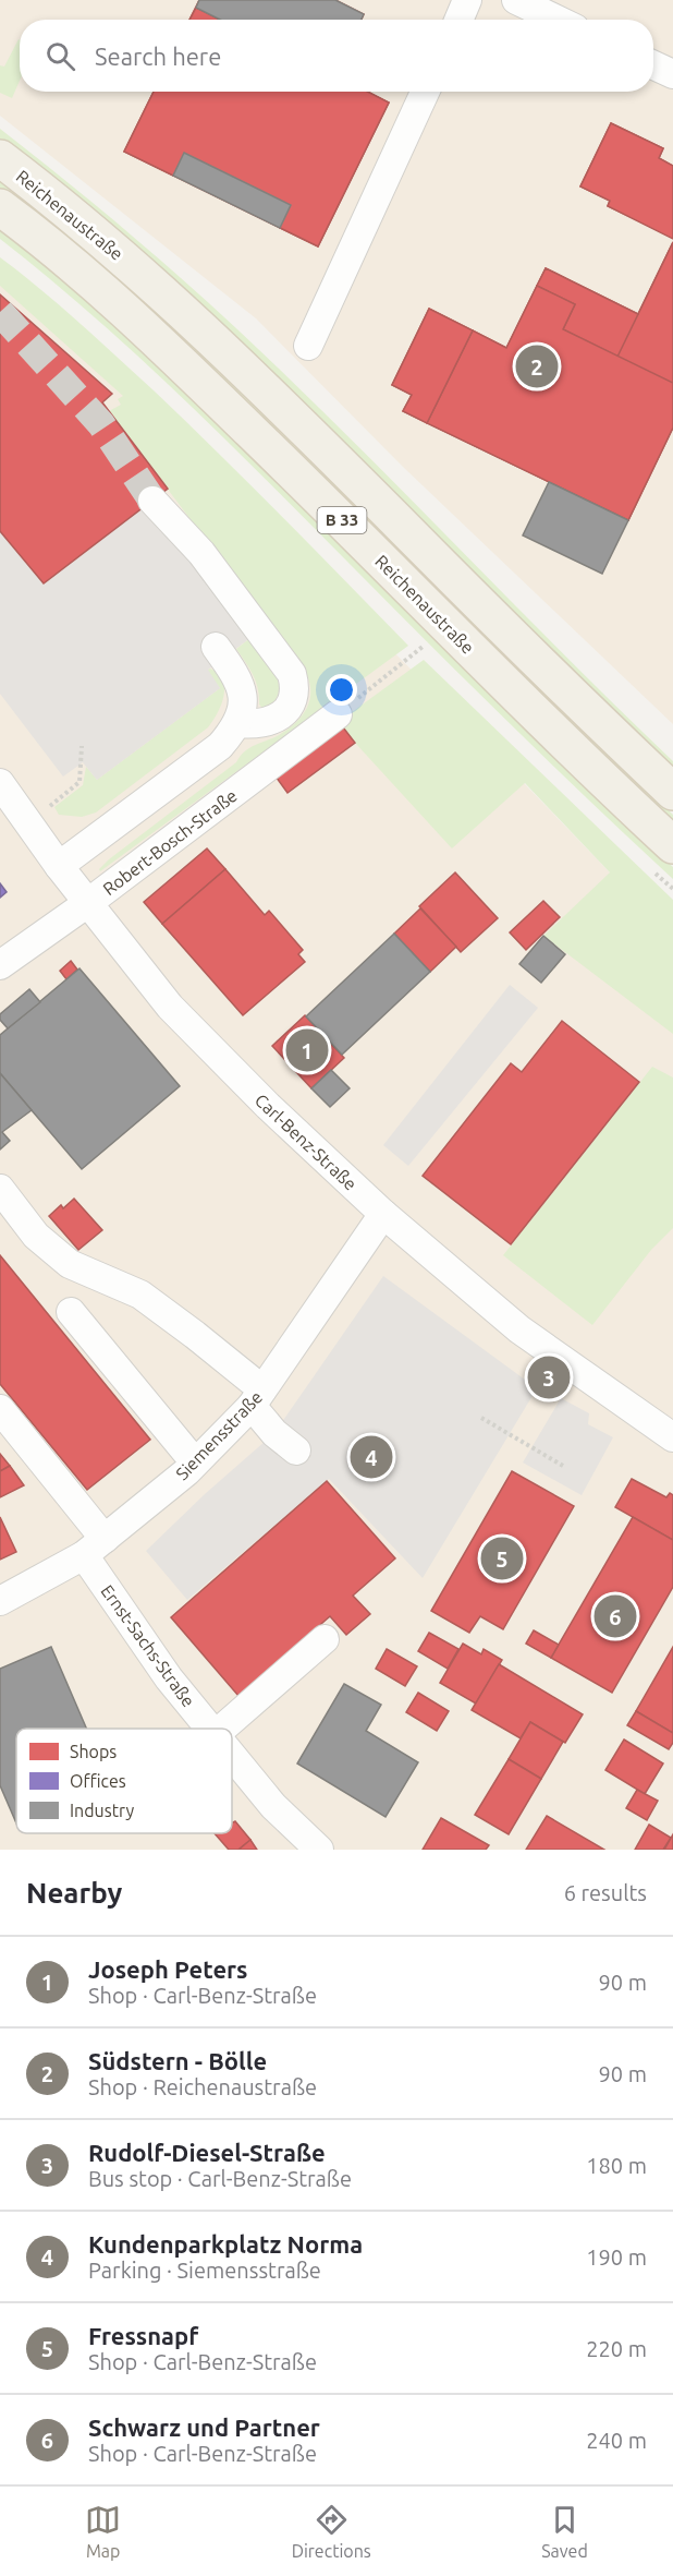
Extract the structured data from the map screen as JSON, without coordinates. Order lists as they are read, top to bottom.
{
  "streets": {
    "main road": ["Reichenaustraße", "B 33"],
    "street": [
      "Robert-Bosch-Straße",
      "Carl-Benz-Straße",
      "Siemensstraße",
      "Ernst-Sachs-Straße"
    ]
  },
  "crossings": [
    ["Robert-Bosch-Straße", "Carl-Benz-Straße"],
    ["Carl-Benz-Straße", "Siemensstraße"],
    ["Siemensstraße", "Ernst-Sachs-Straße"]
  ],
  "legend": ["Shops", "Offices", "Industry"],
  "page": {
    "search": "Search here",
    "pins": [
      "2",
      "1",
      "3",
      "4",
      "5",
      "6"
    ],
    "heading": ["Nearby", "6 results"],
    "list": [
      {
        "mark": "1",
        "name": "Joseph Peters",
        "note": "Shop · Carl-Benz-Straße",
        "value": "90 m"
      },
      {
        "mark": "2",
        "name": "Südstern - Bölle",
        "note": "Shop · Reichenaustraße",
        "value": "90 m"
      },
      {
        "mark": "3",
        "name": "Rudolf-Diesel-Straße",
        "note": "Bus stop · Carl-Benz-Straße",
        "value": "180 m"
      },
      {
        "mark": "4",
        "name": "Kundenparkplatz Norma",
        "note": "Parking · Siemensstraße",
        "value": "190 m"
      },
      {
        "mark": "5",
        "name": "Fressnapf",
        "note": "Shop · Carl-Benz-Straße",
        "value": "220 m"
      },
      {
        "mark": "6",
        "name": "Schwarz und Partner",
        "note": "Shop · Carl-Benz-Straße",
        "value": "240 m"
      }
    ],
    "nav": ["Map", "Directions", "Saved"]
  }
}
